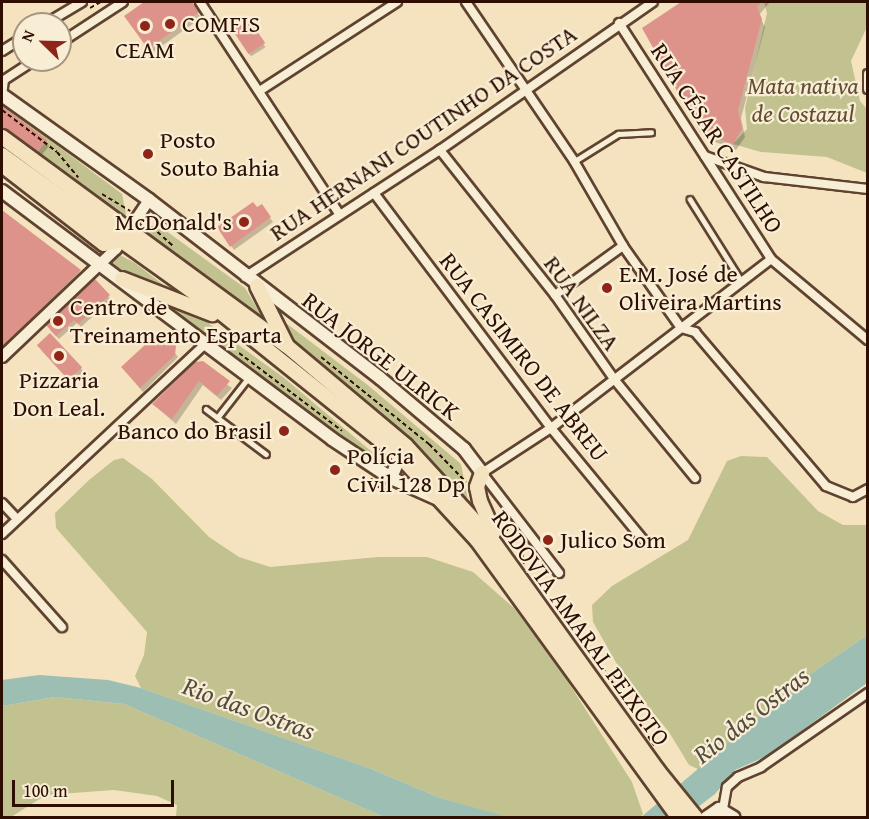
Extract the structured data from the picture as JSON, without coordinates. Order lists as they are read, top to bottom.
{
  "streets": {
    "highway": ["RODOVIA AMARAL PEIXOTO"],
    "main road": ["RUA JORGE ULRICK"],
    "street": [
      "RUA HERNANI COUTINHO DA COSTA",
      "RUA CÉSAR CASTILHO",
      "RUA NILZA",
      "RUA CASIMIRO DE ABREU"
    ]
  },
  "crossings": [
    ["RUA HERNANI COUTINHO DA COSTA", "RUA CÉSAR CASTILHO"],
    ["RUA HERNANI COUTINHO DA COSTA", "RUA NILZA"],
    ["RUA HERNANI COUTINHO DA COSTA", "RUA JORGE ULRICK"],
    ["RUA HERNANI COUTINHO DA COSTA", "RUA CASIMIRO DE ABREU"]
  ],
  "water": ["Rio das Ostras"],
  "parks": ["Mata nativa de Costazul"],
  "places": [
    "COMFIS",
    "CEAM",
    "Posto Souto Bahia",
    "McDonald's",
    "E.M. José de Oliveira Martins",
    "Centro de Treinamento Esparta",
    "Pizzaria Don Leal.",
    "Banco do Brasil",
    "Polícia Civil 128 Dp",
    "Julico Som"
  ],
  "scale_bar": "100 m",
  "north": "top left"
}
